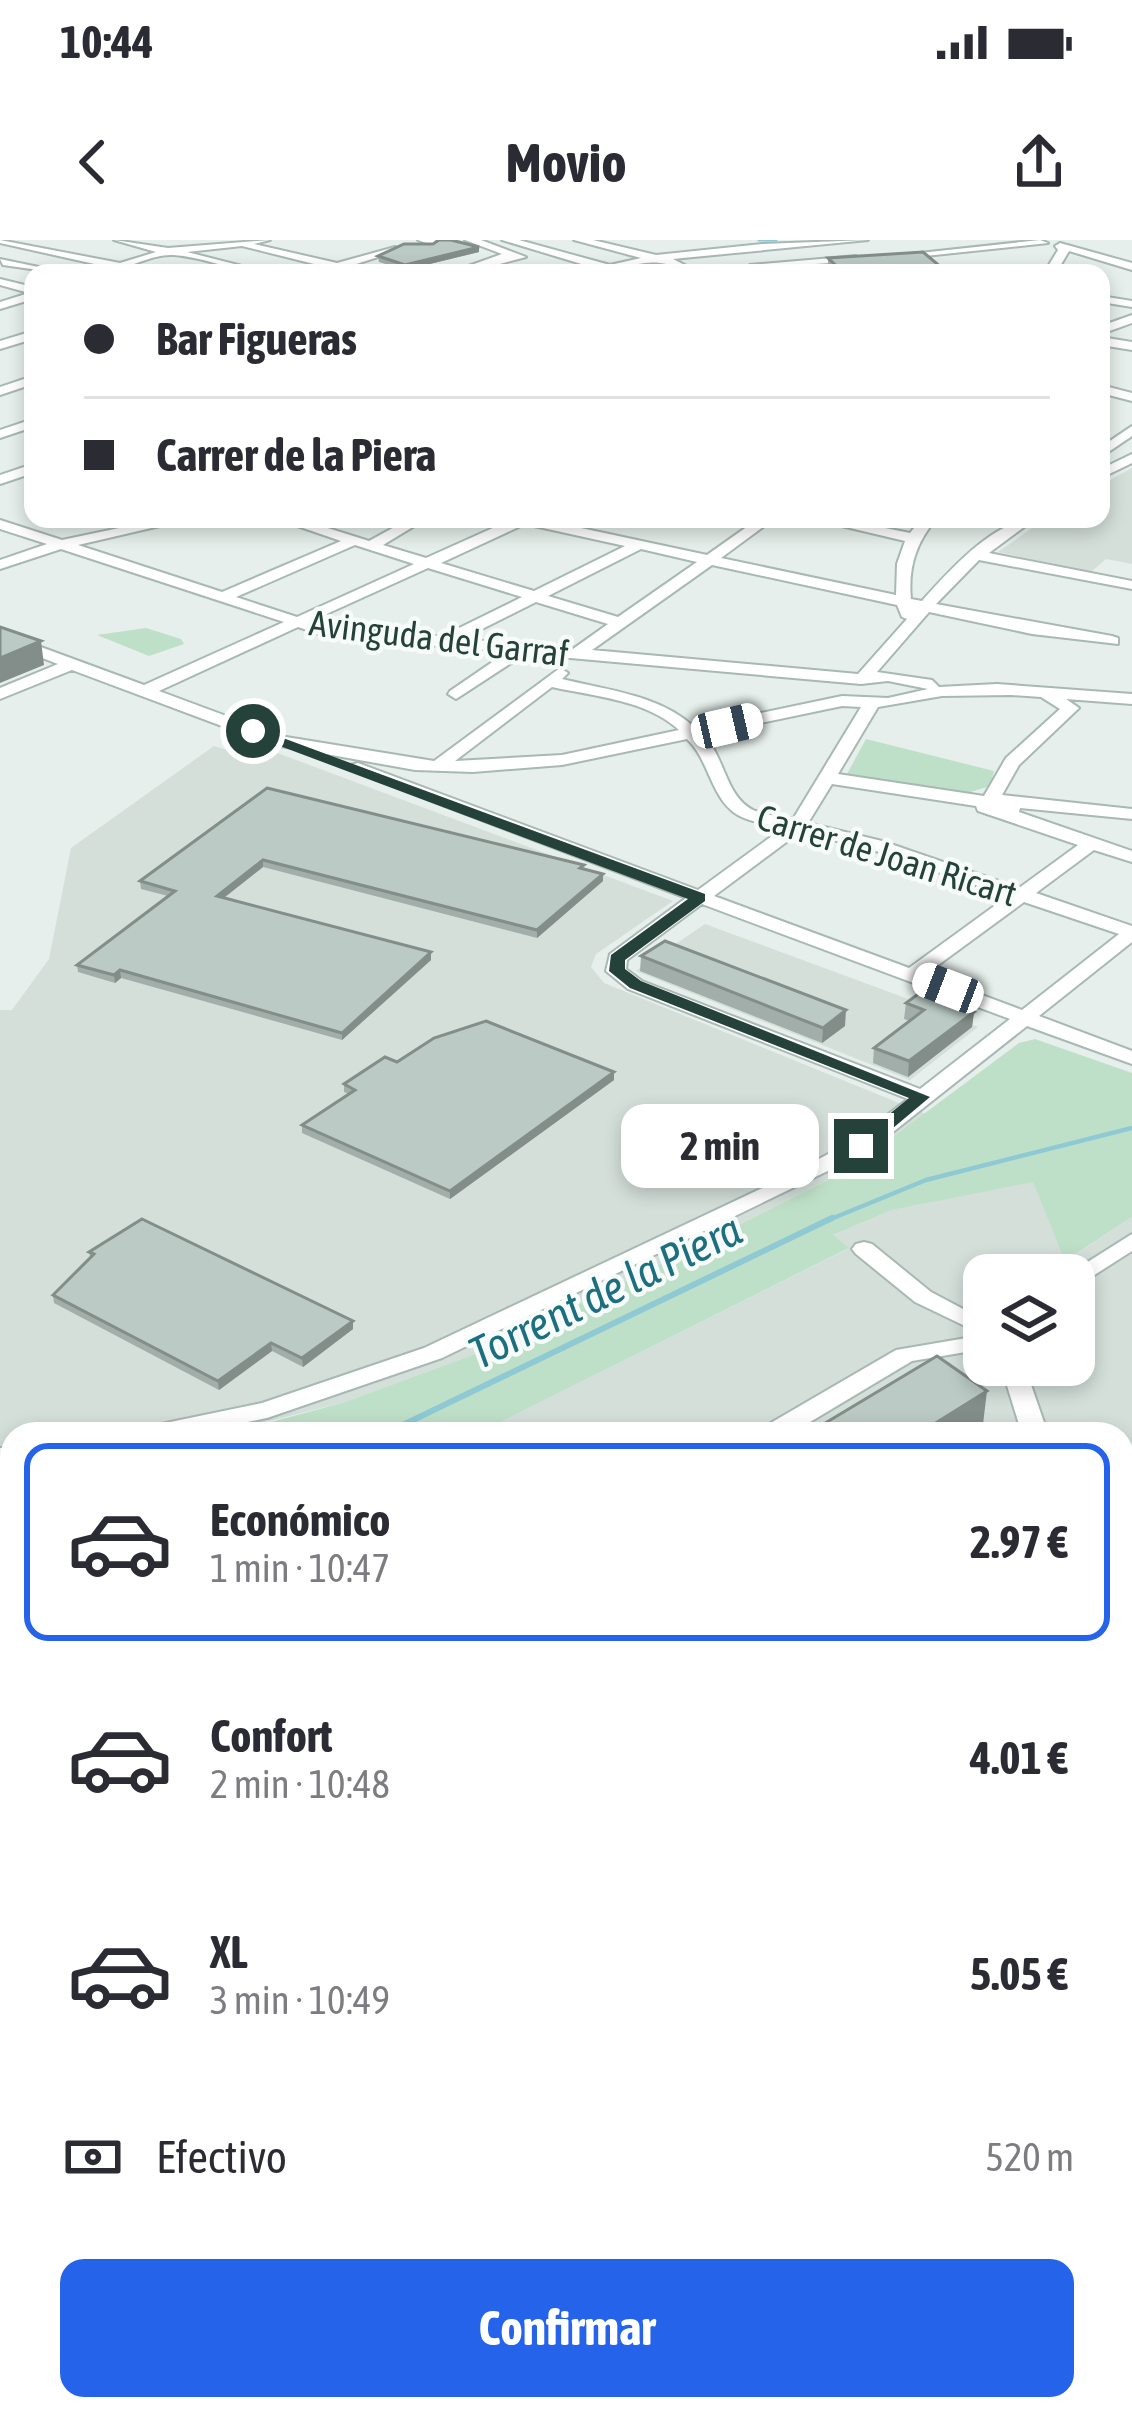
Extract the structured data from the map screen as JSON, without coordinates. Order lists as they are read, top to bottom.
{
  "streets": {
    "street": ["Avinguda del Garraf", "Carrer de Joan Ricart"]
  },
  "water": ["Torrent de la Piera"],
  "page": {
    "status": "10:44",
    "header": "Movio",
    "banner": ["Bar Figueras", "Carrer de la Piera"],
    "bubble": "2 min",
    "list": [
      {
        "name": "Económico",
        "note": "1 min · 10:47",
        "value": "2.97 €"
      },
      {
        "name": "Confort",
        "note": "2 min · 10:48",
        "value": "4.01 €"
      },
      {
        "name": "XL",
        "note": "3 min · 10:49",
        "value": "5.05 €"
      }
    ],
    "pay": ["Efectivo", "520 m"],
    "buttons": "Confirmar"
  }
}
